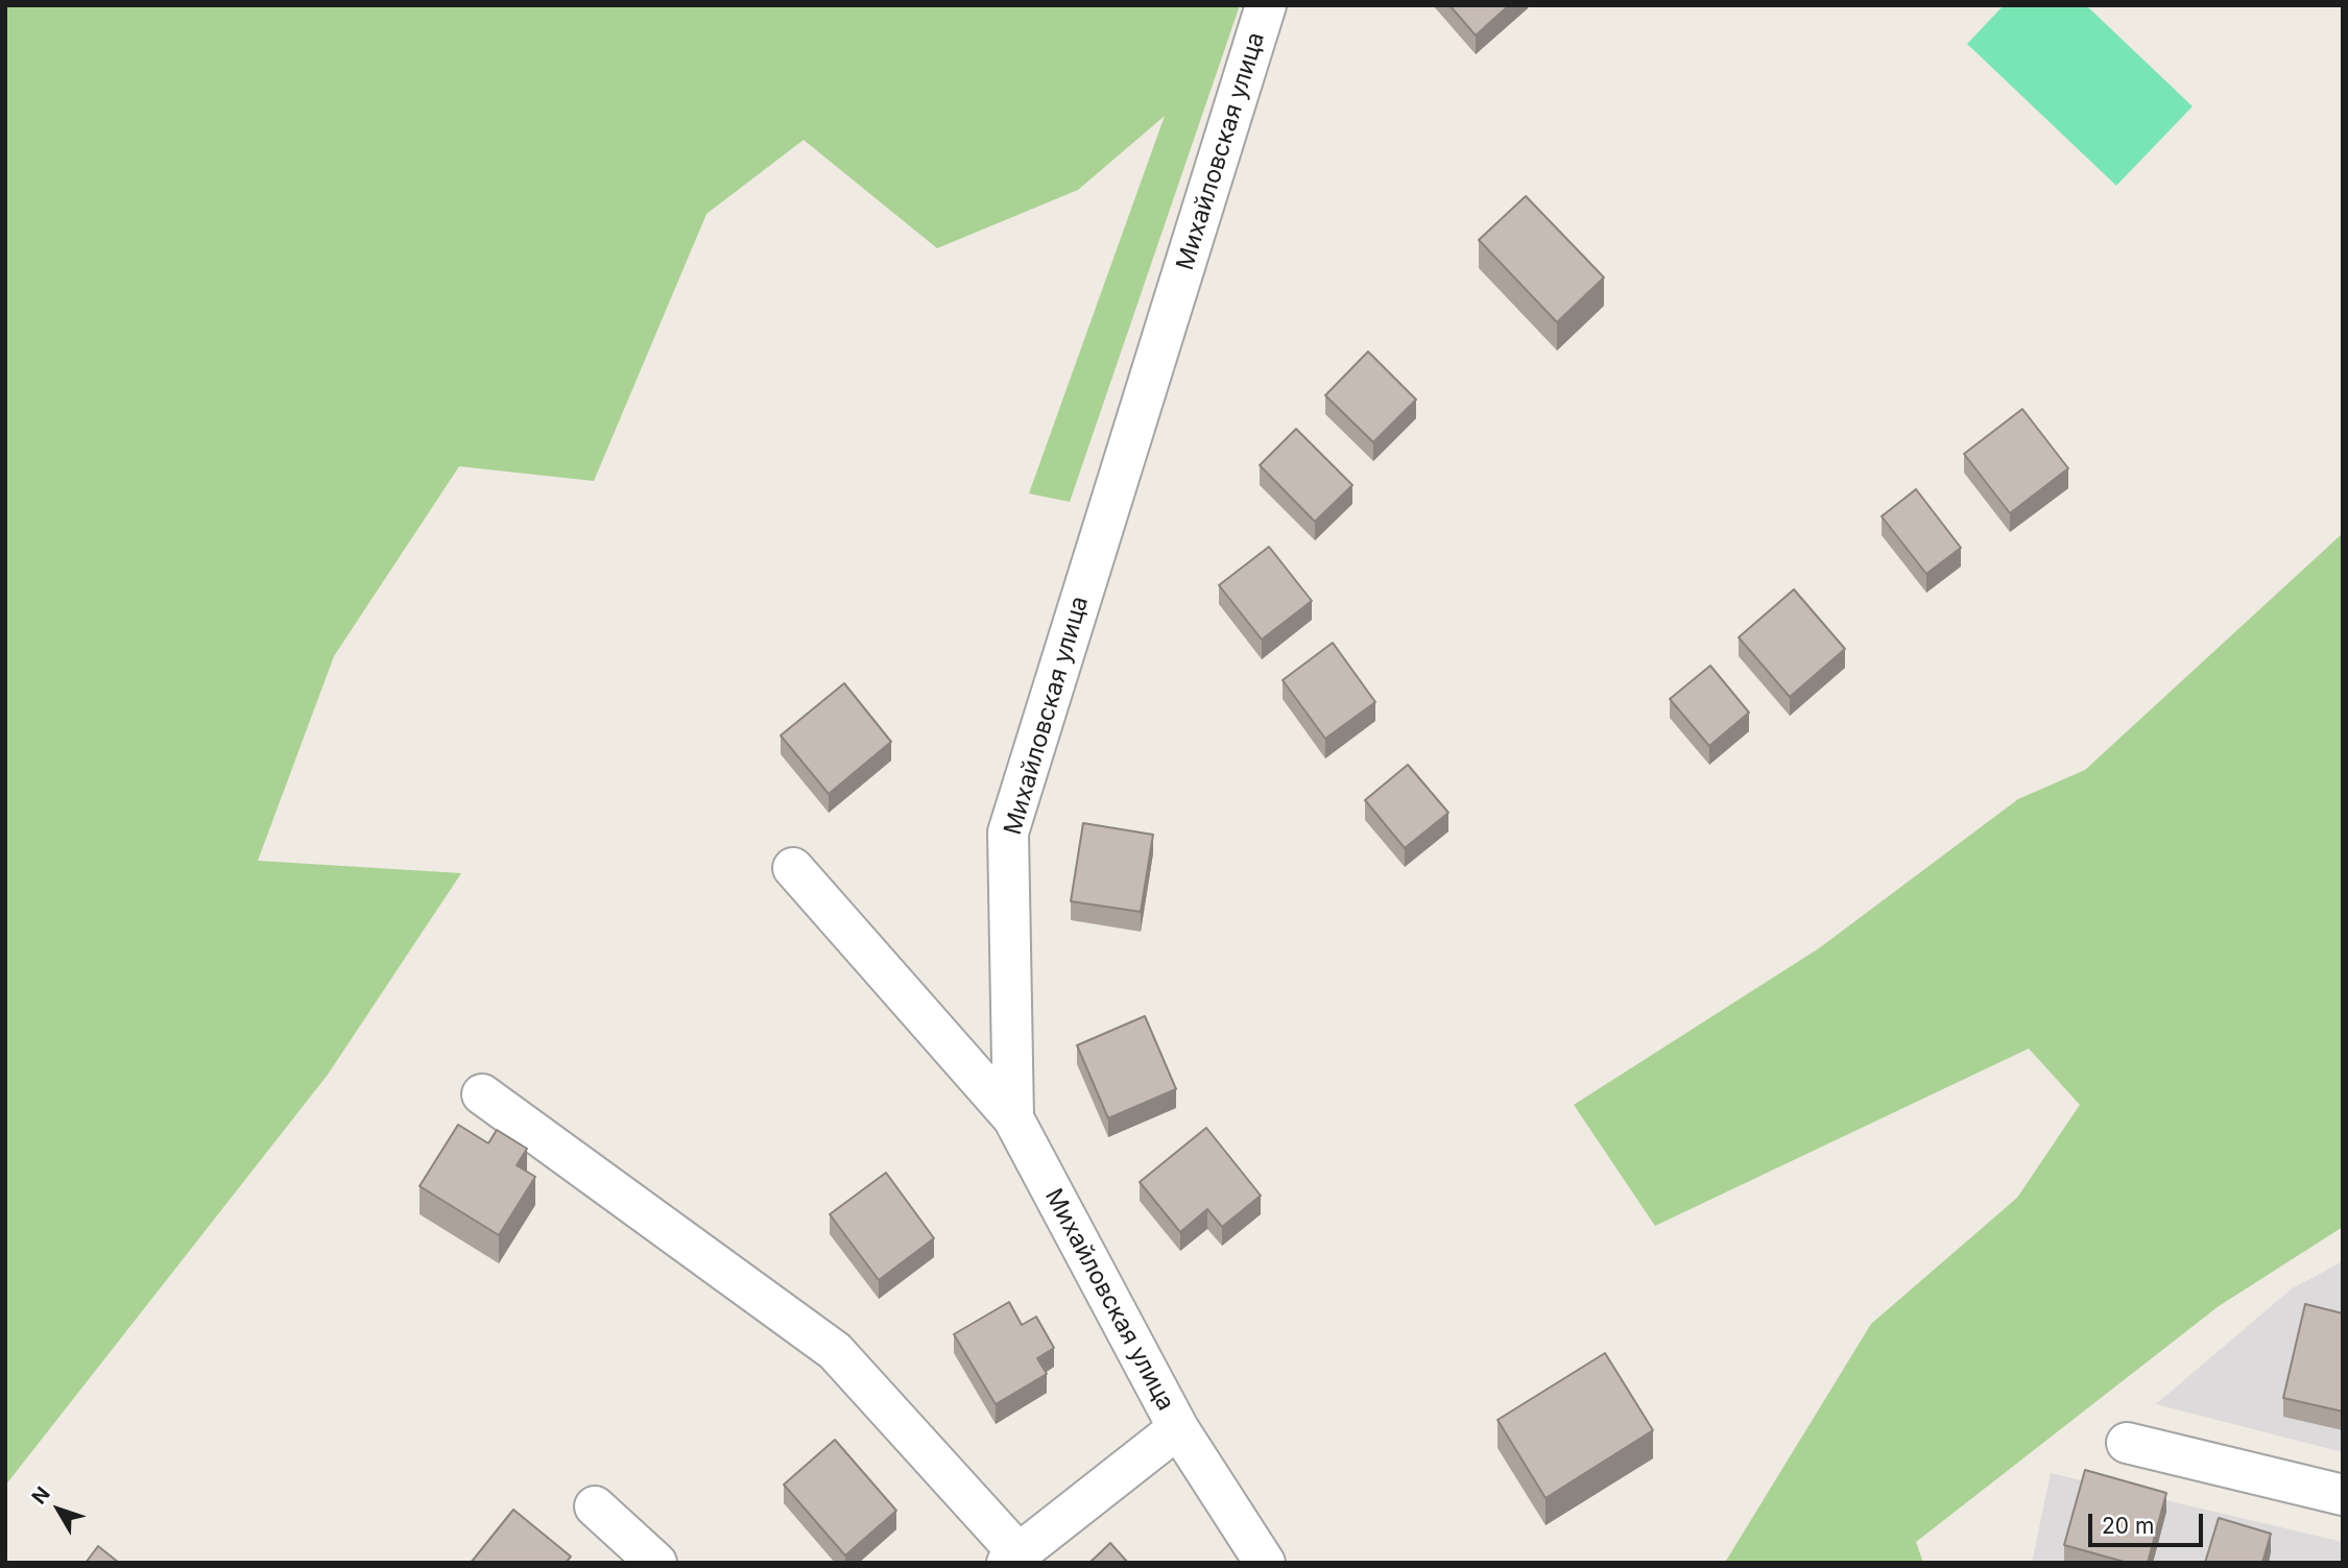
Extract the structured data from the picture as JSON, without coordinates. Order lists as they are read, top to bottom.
{
  "streets": {
    "street": ["Михайловская улица"]
  },
  "scale_bar": "20 m",
  "north": "top left"
}
